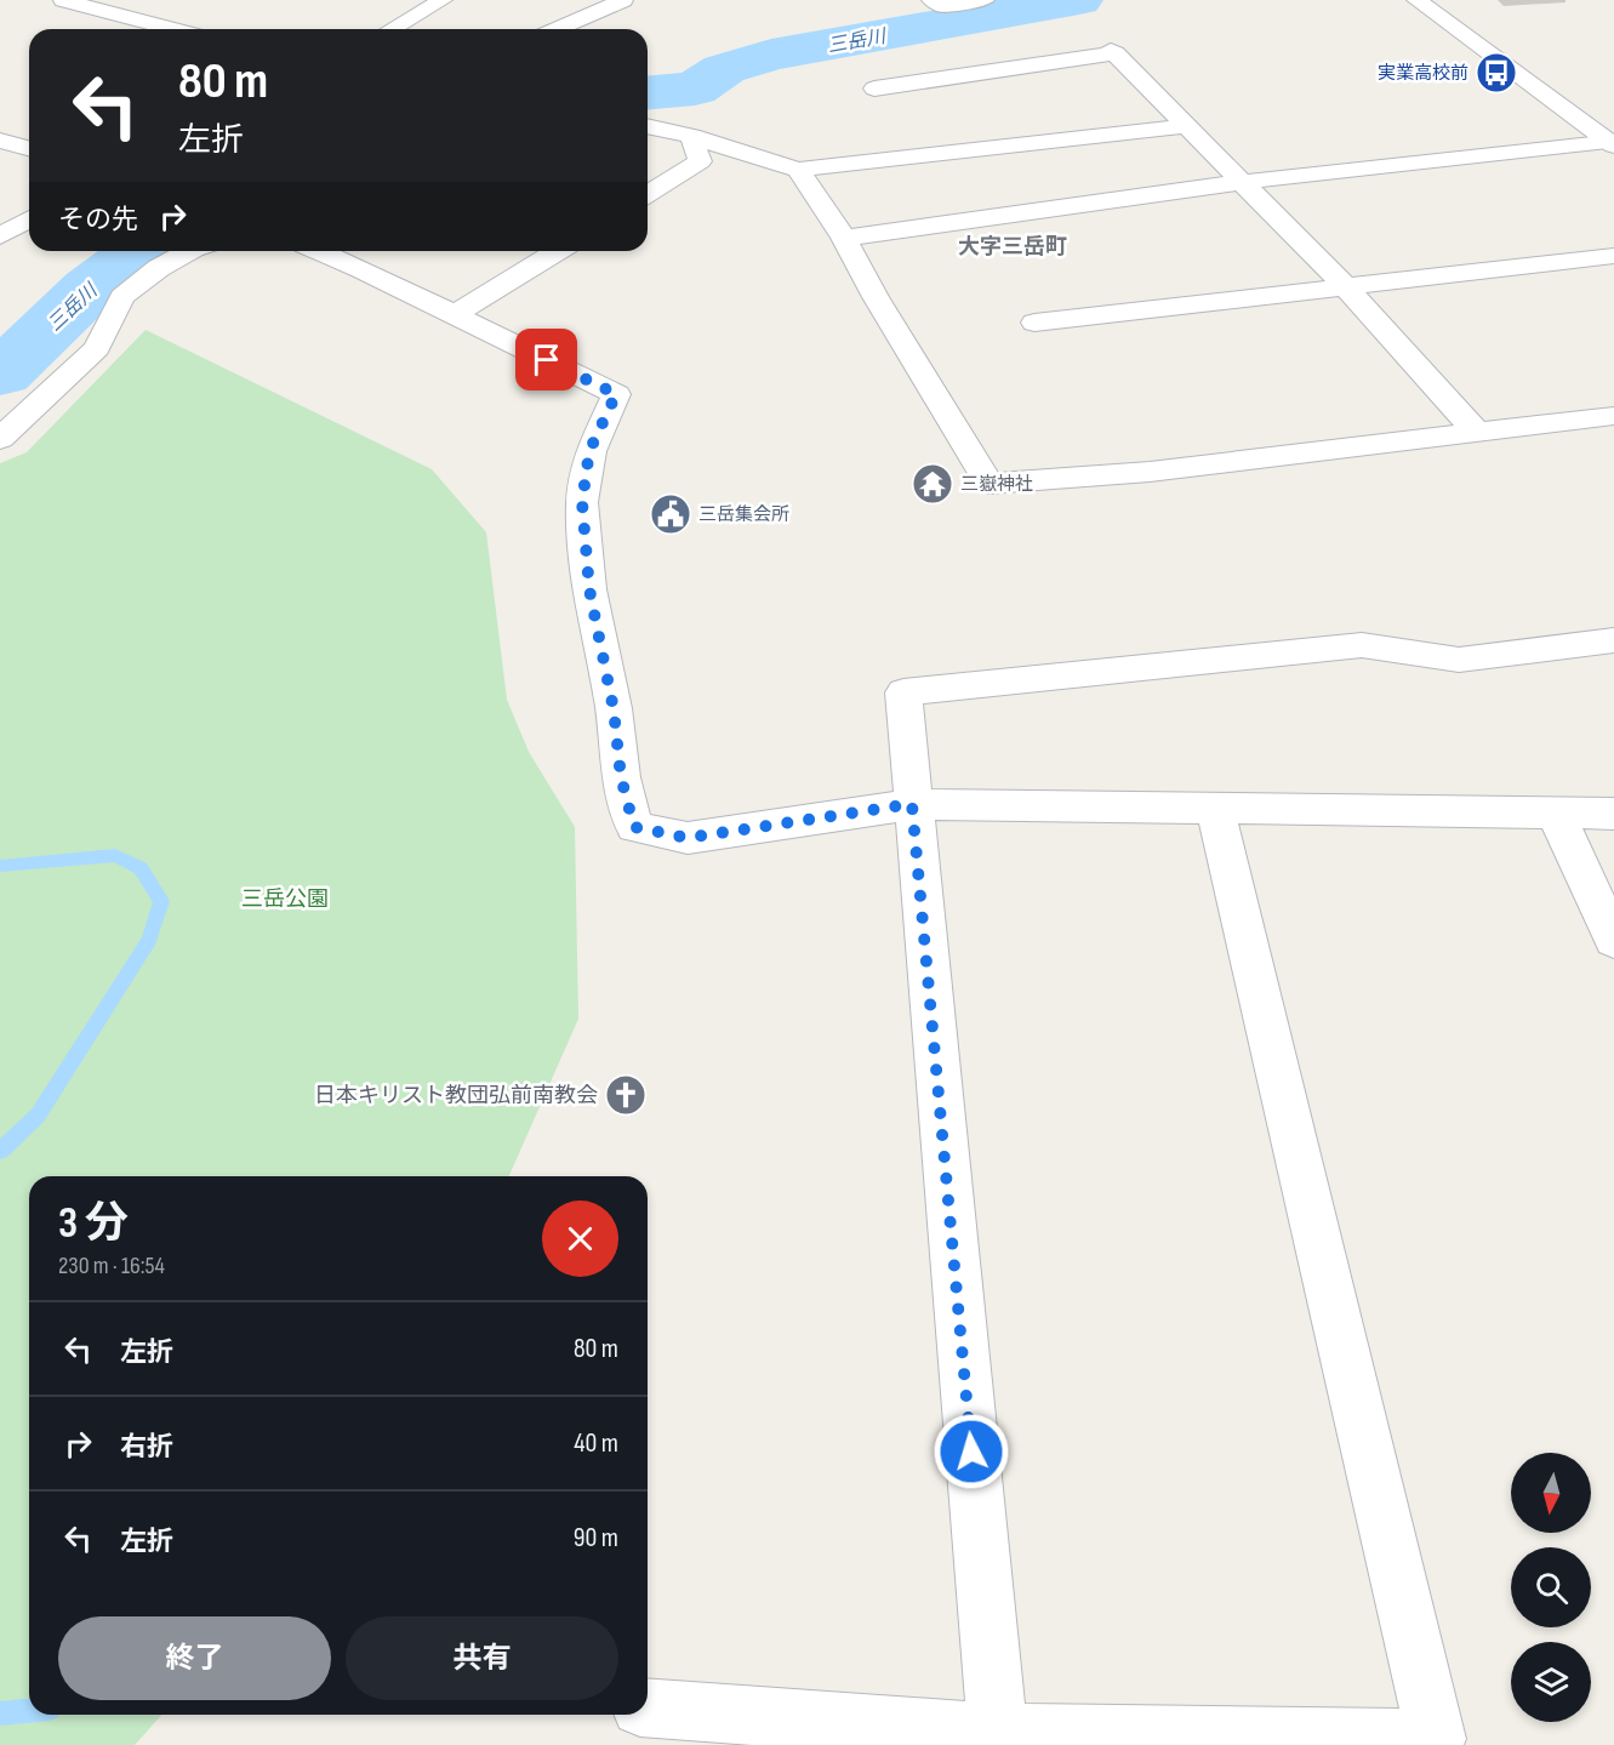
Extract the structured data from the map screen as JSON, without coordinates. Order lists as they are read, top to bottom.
{
  "districts": ["大字三岳町"],
  "water": ["三岳川"],
  "parks": ["三岳公園"],
  "places": {
    "bus stop": ["実業高校前"],
    "temple": ["三嶽神社"],
    "public building": ["三岳集会所"],
    "church": ["日本キリスト教団弘前南教会"]
  },
  "north": "bottom",
  "page": {
    "turn": ["80 m", "左折"],
    "then": "その先",
    "heading": ["3 分", "230 m · 16:54"],
    "list": [
      {
        "name": "左折",
        "value": "80 m"
      },
      {
        "name": "右折",
        "value": "40 m"
      },
      {
        "name": "左折",
        "value": "90 m"
      }
    ],
    "buttons": ["終了", "共有"]
  }
}
